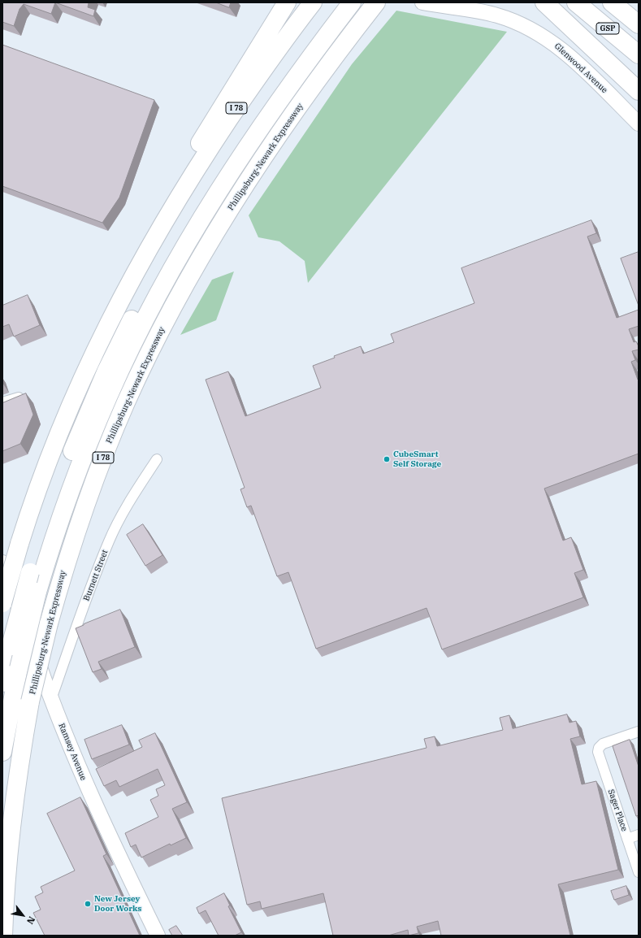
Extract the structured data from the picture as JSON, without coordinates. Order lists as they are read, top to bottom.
{
  "streets": {
    "highway": ["GSP", "I 78", "Phillipsburg-Newark Expressway"],
    "street": [
      "Glenwood Avenue",
      "Burnett Street",
      "Ramsey Avenue",
      "Sager Place"
    ]
  },
  "crossings": [
    ["Burnett Street", "Ramsey Avenue"]
  ],
  "places": ["CubeSmart Self Storage", "New Jersey Door Works"],
  "north": "bottom right"
}
